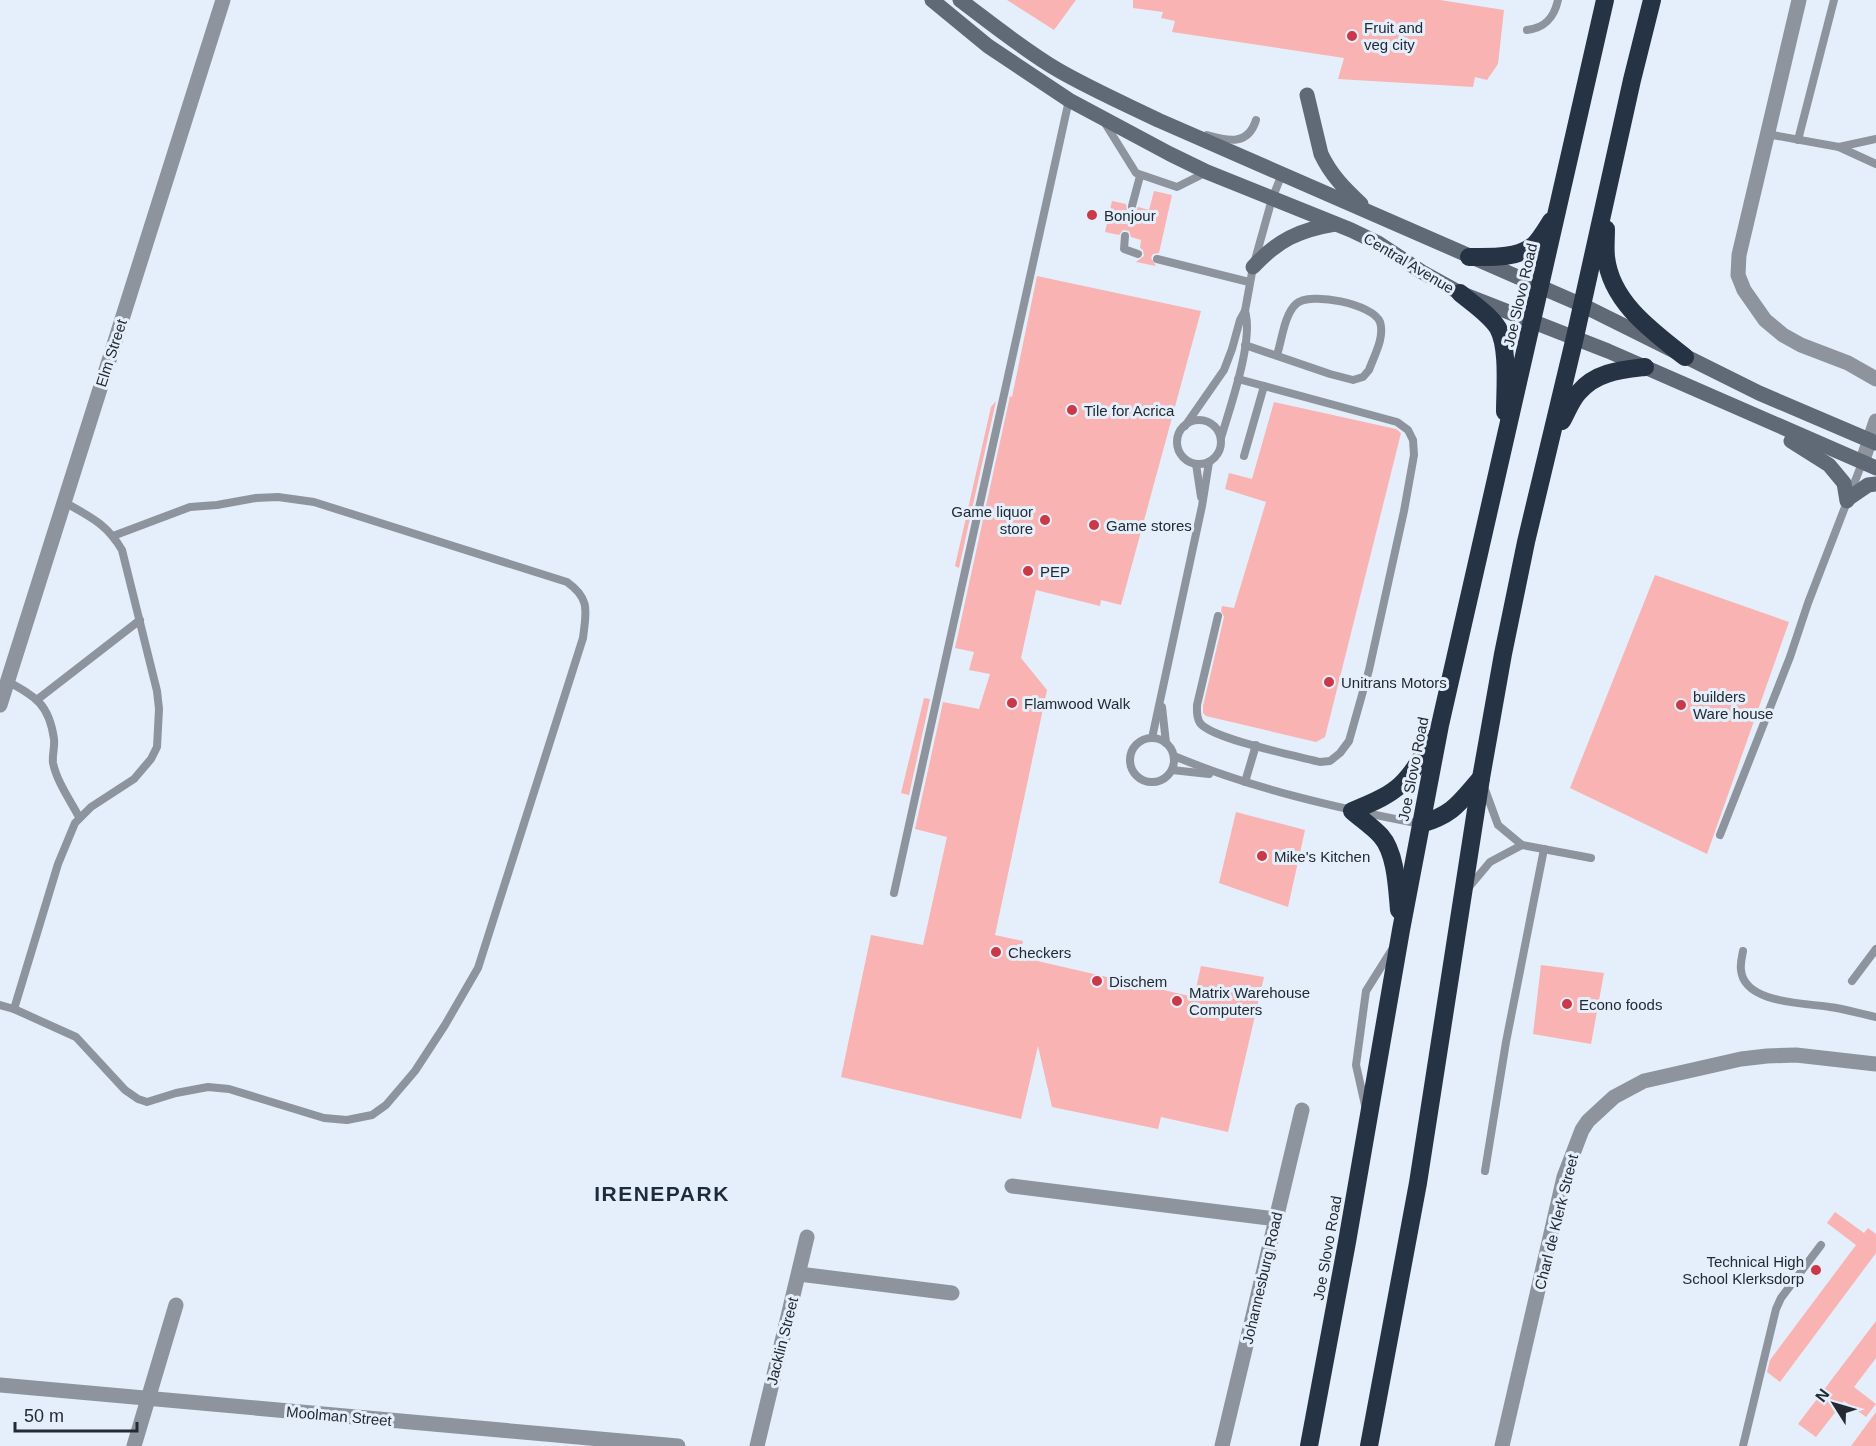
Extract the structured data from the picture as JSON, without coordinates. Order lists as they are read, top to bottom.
{
  "streets": {
    "highway": ["Joe Slovo Road"],
    "street": [
      "Central Avenue",
      "Elm Street",
      "Charl de Klerk Street",
      "Johannesburg Road",
      "Jacklin Street",
      "Moolman Street"
    ]
  },
  "crossings": [
    ["Central Avenue", "Joe Slovo Road"]
  ],
  "districts": ["IRENEPARK"],
  "places": [
    "Fruit and veg city",
    "Bonjour",
    "Tile for Acrica",
    "Game liquor store",
    "Game stores",
    "PEP",
    "Unitrans Motors",
    "Flamwood Walk",
    "builders Ware house",
    "Mike's Kitchen",
    "Checkers",
    "Dischem",
    "Matrix Warehouse Computers",
    "Econo foods",
    "Technical High School Klerksdorp"
  ],
  "scale_bar": "50 m",
  "north": "top left"
}
